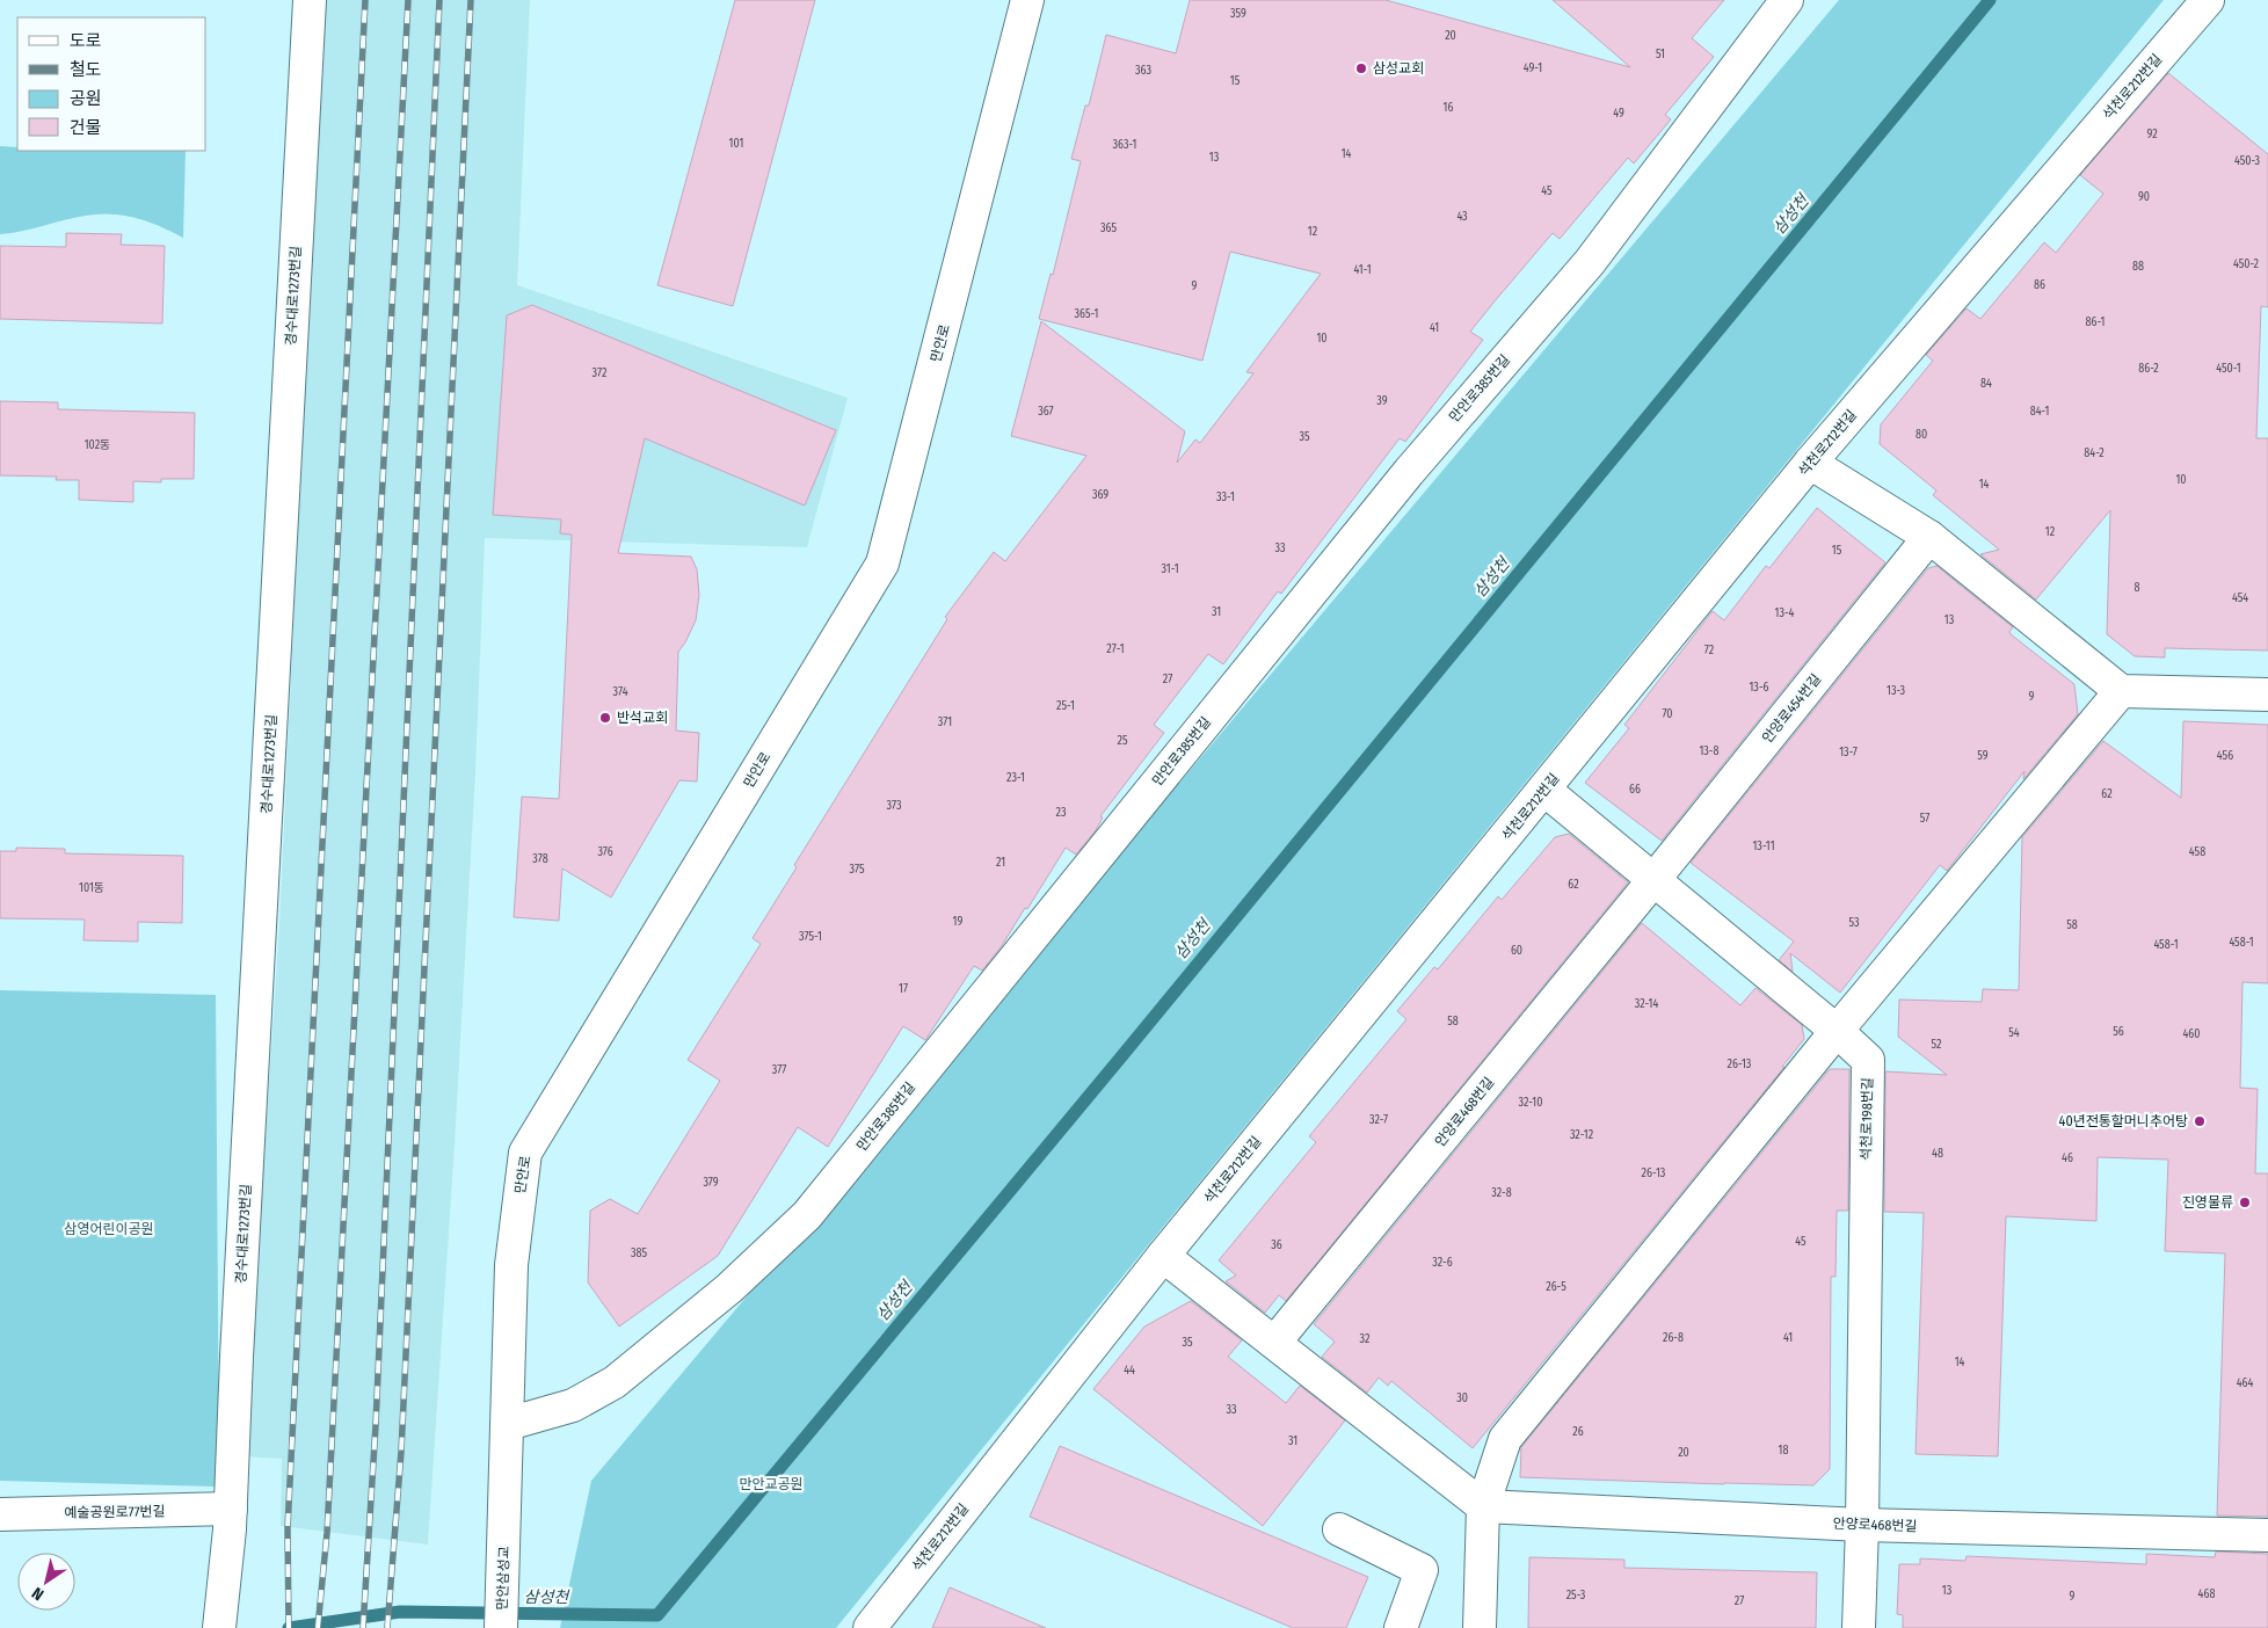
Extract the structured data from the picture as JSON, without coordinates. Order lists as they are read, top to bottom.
{
  "streets": {
    "street": [
      "석천로212번길",
      "경수대로1273번길",
      "만안로",
      "만안로385번길",
      "안양로454번길",
      "안양로468번길",
      "석천로198번길",
      "예술공원로77번길",
      "만안삼성교"
    ]
  },
  "crossings": [
    ["석천로212번길", "석천로198번길"],
    ["경수대로1273번길", "예술공원로77번길"],
    ["만안로", "만안로385번길"],
    ["만안로", "만안삼성교"],
    ["안양로454번길", "안양로468번길"],
    ["안양로454번길", "석천로198번길"],
    ["안양로468번길", "석천로198번길"]
  ],
  "water": ["삼성천"],
  "parks": ["삼영어린이공원", "만안교공원"],
  "places": [
    "삼성교회",
    "반석교회",
    "40년전통할머니추어탕",
    "진영물류"
  ],
  "house_numbers": [
    "359",
    "20",
    "51",
    "49-1",
    "363",
    "15",
    "16",
    "49",
    "92",
    "101",
    "363-1",
    "14",
    "13",
    "450-3",
    "45",
    "90",
    "43",
    "365",
    "12",
    "450-2",
    "88",
    "41-1",
    "86",
    "9",
    "365-1",
    "86-1",
    "41",
    "10",
    "86-2",
    "450-1",
    "372",
    "84",
    "39",
    "367",
    "84-1",
    "80",
    "35",
    "102동",
    "84-2",
    "10",
    "14",
    "369",
    "33-1",
    "12",
    "33",
    "15",
    "31-1",
    "8",
    "454",
    "31",
    "13-4",
    "13",
    "27-1",
    "72",
    "27",
    "13-6",
    "13-3",
    "374",
    "9",
    "25-1",
    "70",
    "371",
    "25",
    "13-8",
    "13-7",
    "59",
    "456",
    "23-1",
    "66",
    "62",
    "373",
    "23",
    "57",
    "13-11",
    "376",
    "458",
    "378",
    "21",
    "375",
    "62",
    "101동",
    "19",
    "53",
    "58",
    "375-1",
    "458-1",
    "458-1",
    "60",
    "17",
    "32-14",
    "58",
    "56",
    "54",
    "460",
    "52",
    "26-13",
    "377",
    "32-10",
    "32-7",
    "32-12",
    "48",
    "46",
    "26-13",
    "379",
    "32-8",
    "45",
    "36",
    "385",
    "32-6",
    "26-5",
    "26-8",
    "41",
    "32",
    "35",
    "14",
    "44",
    "464",
    "30",
    "33",
    "26",
    "31",
    "18",
    "20",
    "13",
    "468",
    "25-3",
    "9",
    "27"
  ],
  "legend": [
    "도로",
    "철도",
    "공원",
    "건물"
  ],
  "north": "bottom left"
}
